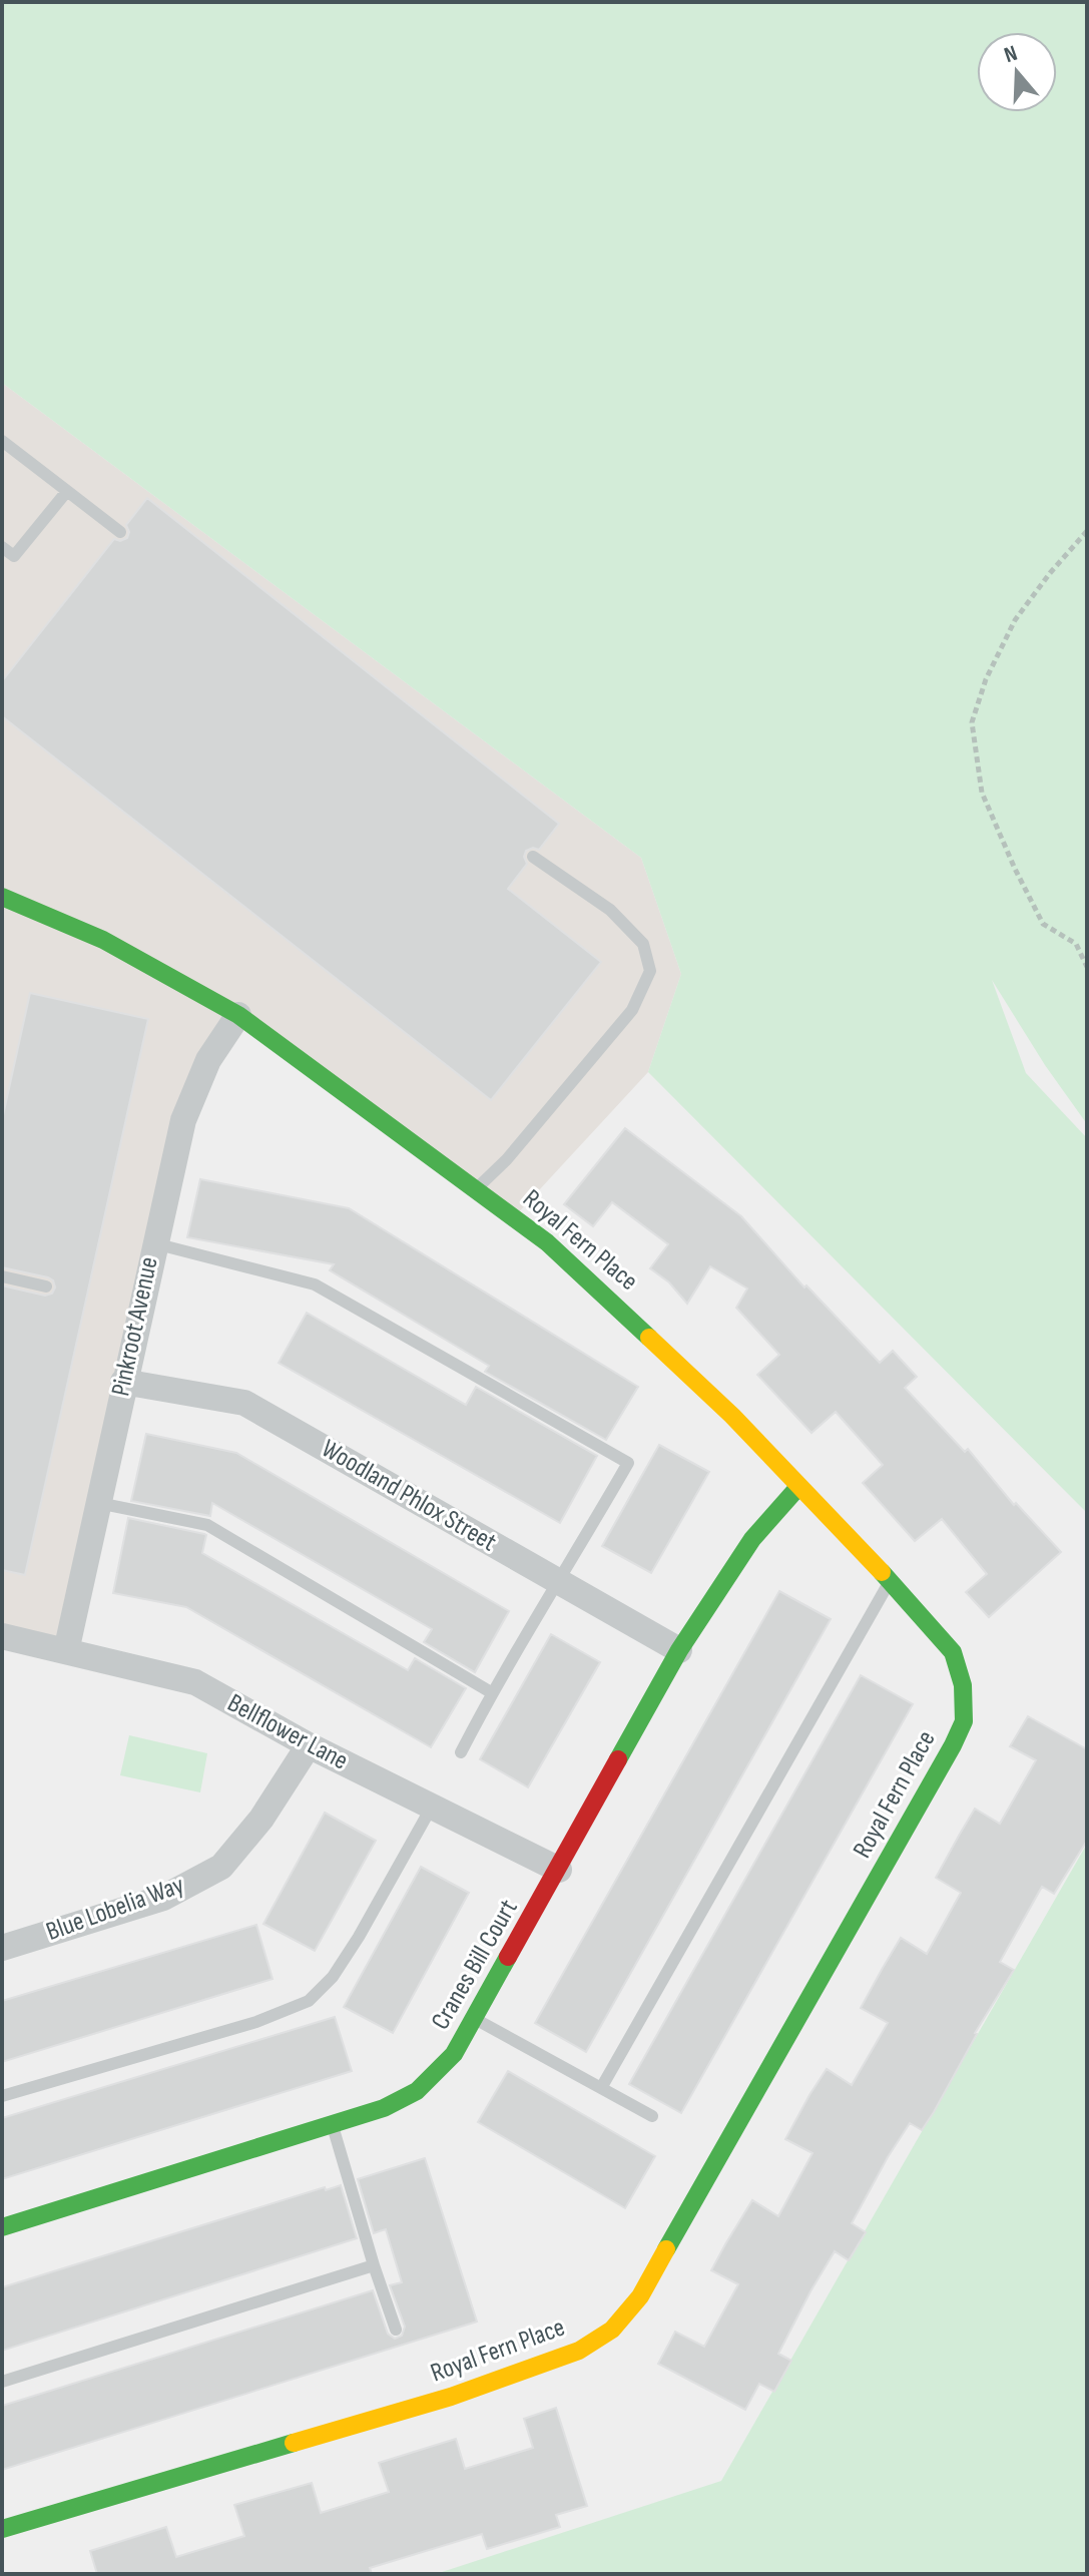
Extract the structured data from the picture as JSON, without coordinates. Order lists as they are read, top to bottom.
{
  "streets": {
    "street": [
      "Royal Fern Place",
      "Pinkroot Avenue",
      "Woodland Phlox Street",
      "Bellflower Lane",
      "Blue Lobelia Way",
      "Cranes Bill Court"
    ]
  },
  "crossings": [
    ["Royal Fern Place", "Pinkroot Avenue"],
    ["Royal Fern Place", "Cranes Bill Court"],
    ["Pinkroot Avenue", "Woodland Phlox Street"],
    ["Pinkroot Avenue", "Bellflower Lane"],
    ["Woodland Phlox Street", "Cranes Bill Court"],
    ["Bellflower Lane", "Blue Lobelia Way"],
    ["Bellflower Lane", "Cranes Bill Court"]
  ],
  "north": "top"
}
